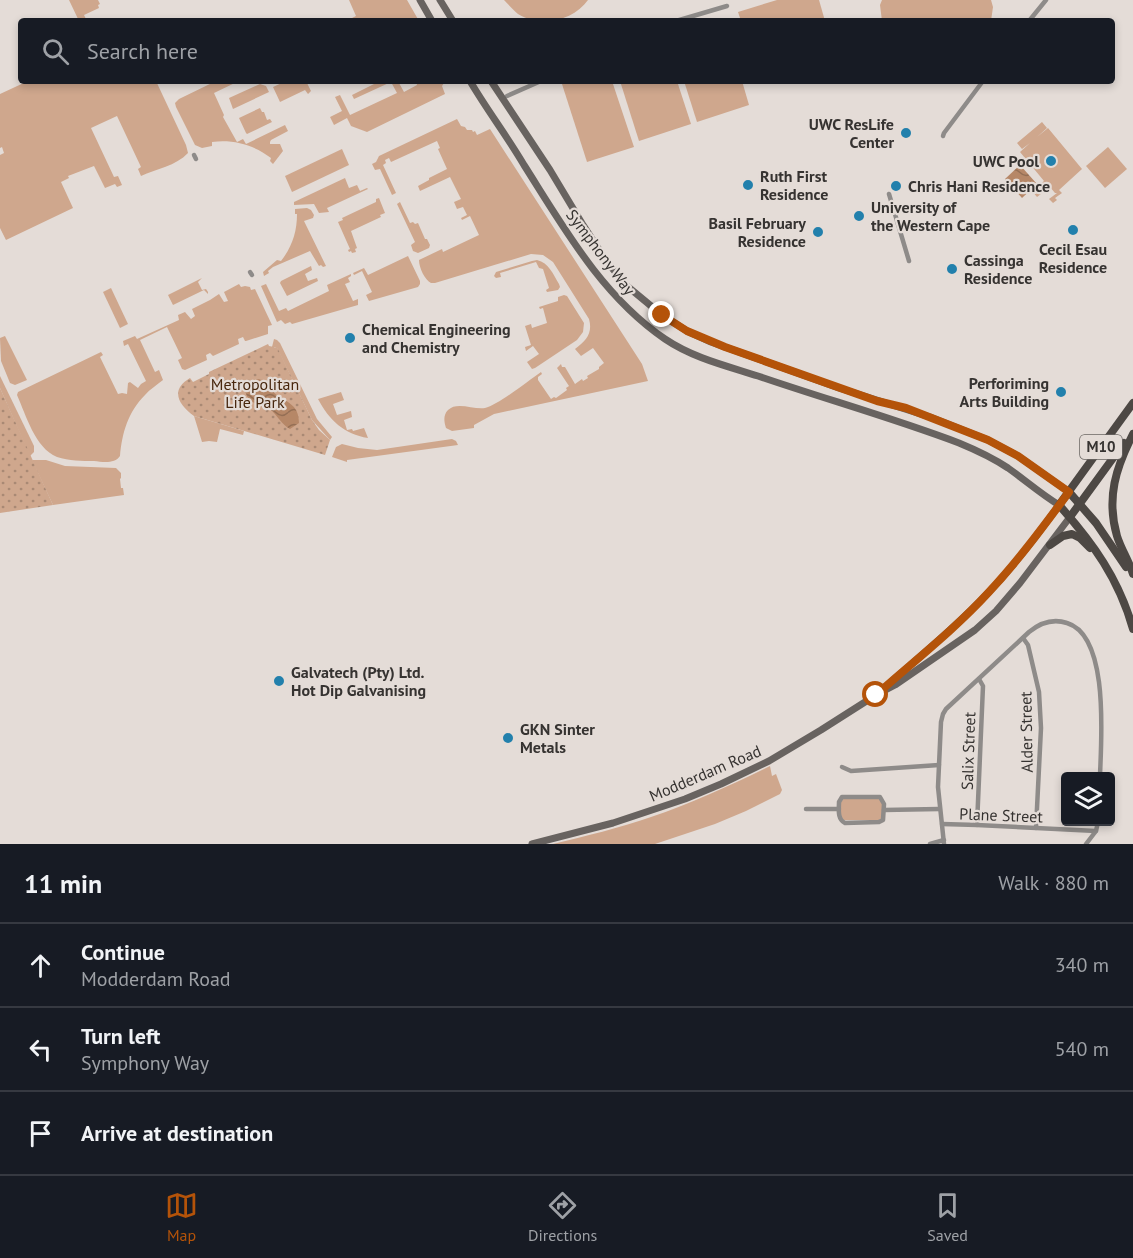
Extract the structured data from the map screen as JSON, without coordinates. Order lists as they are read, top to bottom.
{
  "streets": {
    "main road": ["Symphony Way", "M10", "Modderdam Road"],
    "street": ["Alder Street", "Salix Street", "Plane Street"]
  },
  "crossings": [
    ["Symphony Way", "M10"],
    ["Symphony Way", "Modderdam Road"],
    ["M10", "Modderdam Road"],
    ["Alder Street", "Plane Street"],
    ["Salix Street", "Plane Street"]
  ],
  "parks": ["Metropolitan Life Park"],
  "places": [
    "UWC ResLife Center",
    "UWC Pool",
    "Ruth First Residence",
    "Chris Hani Residence",
    "University of the Western Cape",
    "Cecil Esau Residence",
    "Basil February Residence",
    "Cassinga Residence",
    "Chemical Engineering and Chemistry",
    "Perforiming Arts Building",
    "Galvatech (Pty) Ltd. Hot Dip Galvanising",
    "GKN Sinter Metals"
  ],
  "page": {
    "search": "Search here",
    "heading": ["11 min", "Walk · 880 m"],
    "list": [
      ["Continue", "Modderdam Road", "340 m"],
      ["Turn left", "Symphony Way", "540 m"],
      "Arrive at destination"
    ],
    "nav": ["Map", "Directions", "Saved"]
  }
}
